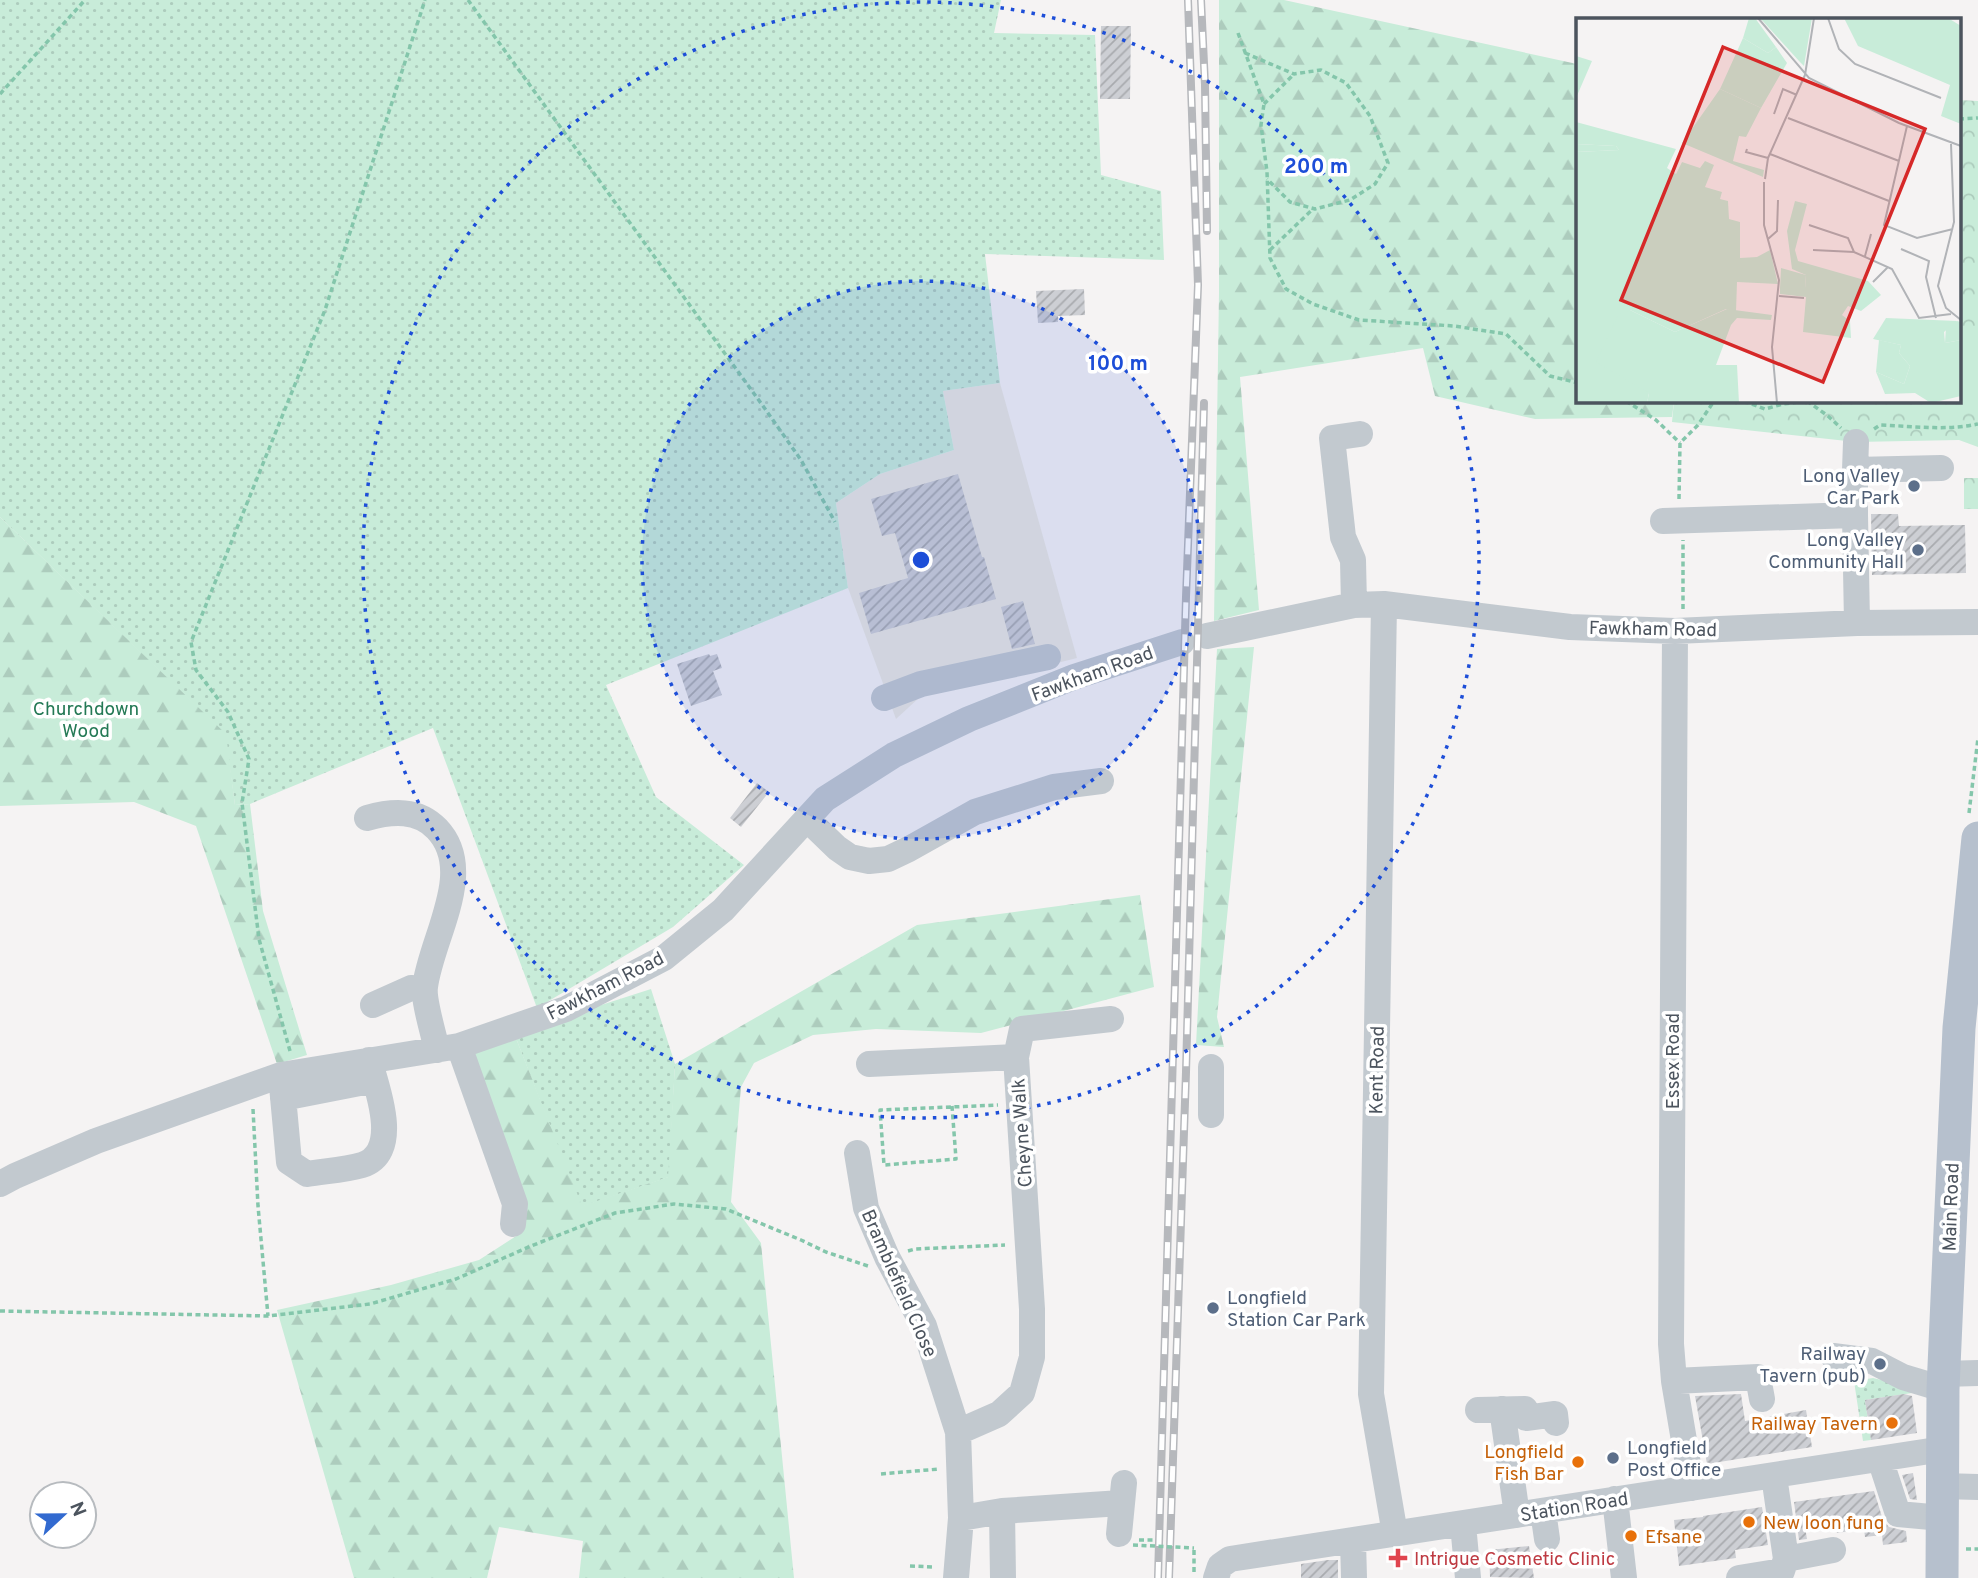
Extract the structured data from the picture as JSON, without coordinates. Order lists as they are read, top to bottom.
{
  "streets": {
    "main road": ["Main Road"],
    "street": [
      "Fawkham Road",
      "Essex Road",
      "Kent Road",
      "Cheyne Walk",
      "Bramblefield Close",
      "Station Road"
    ]
  },
  "crossings": [
    ["Fawkham Road", "Essex Road"],
    ["Fawkham Road", "Kent Road"],
    ["Essex Road", "Station Road"],
    ["Kent Road", "Station Road"],
    ["Cheyne Walk", "Bramblefield Close"],
    ["Main Road", "Station Road"]
  ],
  "parks": ["Churchdown Wood"],
  "places": {
    "other": [
      "Long Valley Car Park",
      "Long Valley Community Hall",
      "Longfield Station Car Park",
      "Railway Tavern (pub)",
      "Railway Tavern",
      "Longfield Post Office",
      "Longfield Fish Bar",
      "New loon fung",
      "Efsane"
    ],
    "health": ["Intrigue Cosmetic Clinic"]
  },
  "north": "right",
  "rings": ["200 m", "100 m"]
}
